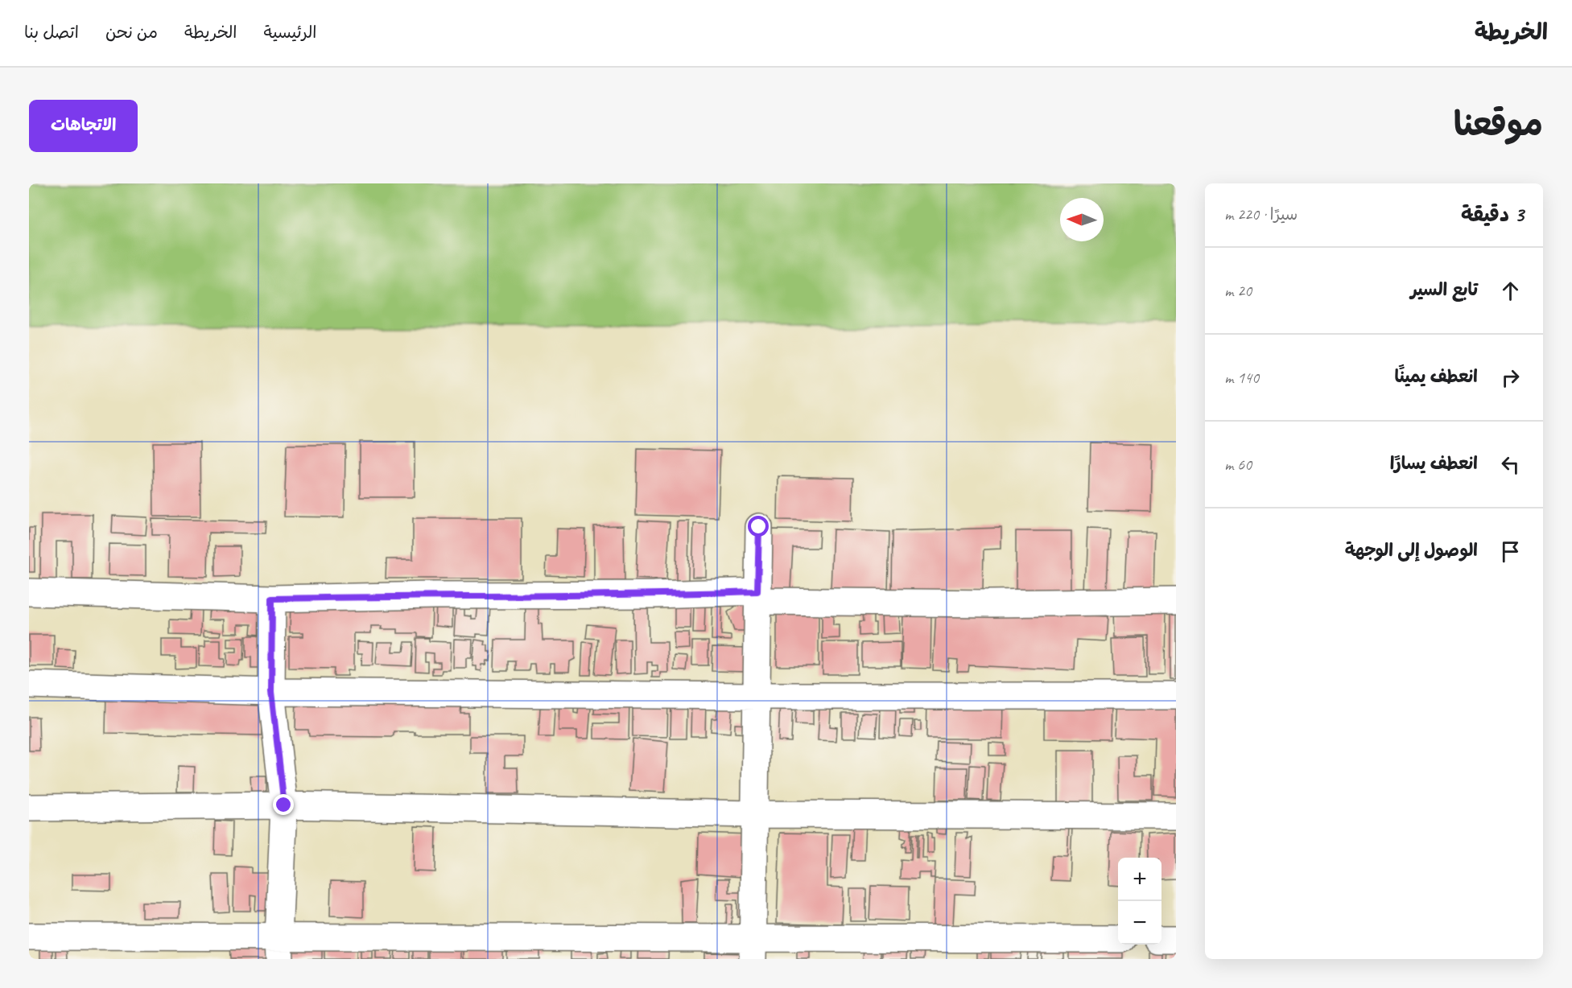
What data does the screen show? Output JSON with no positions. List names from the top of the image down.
{
  "north": "left",
  "page": {
    "header": "الخريطة",
    "nav": [
      "الرئيسية",
      "الخريطة",
      "من نحن",
      "اتصل بنا"
    ],
    "title": "موقعنا",
    "buttons": "الاتجاهات",
    "heading": ["3 دقيقة", "سيرًا · 220 m"],
    "list": [
      ["تابع السير", "20 m"],
      ["انعطف يمينًا", "140 m"],
      ["انعطف يسارًا", "60 m"],
      "الوصول إلى الوجهة"
    ],
    "map_buttons": ["+", "−"]
  }
}
